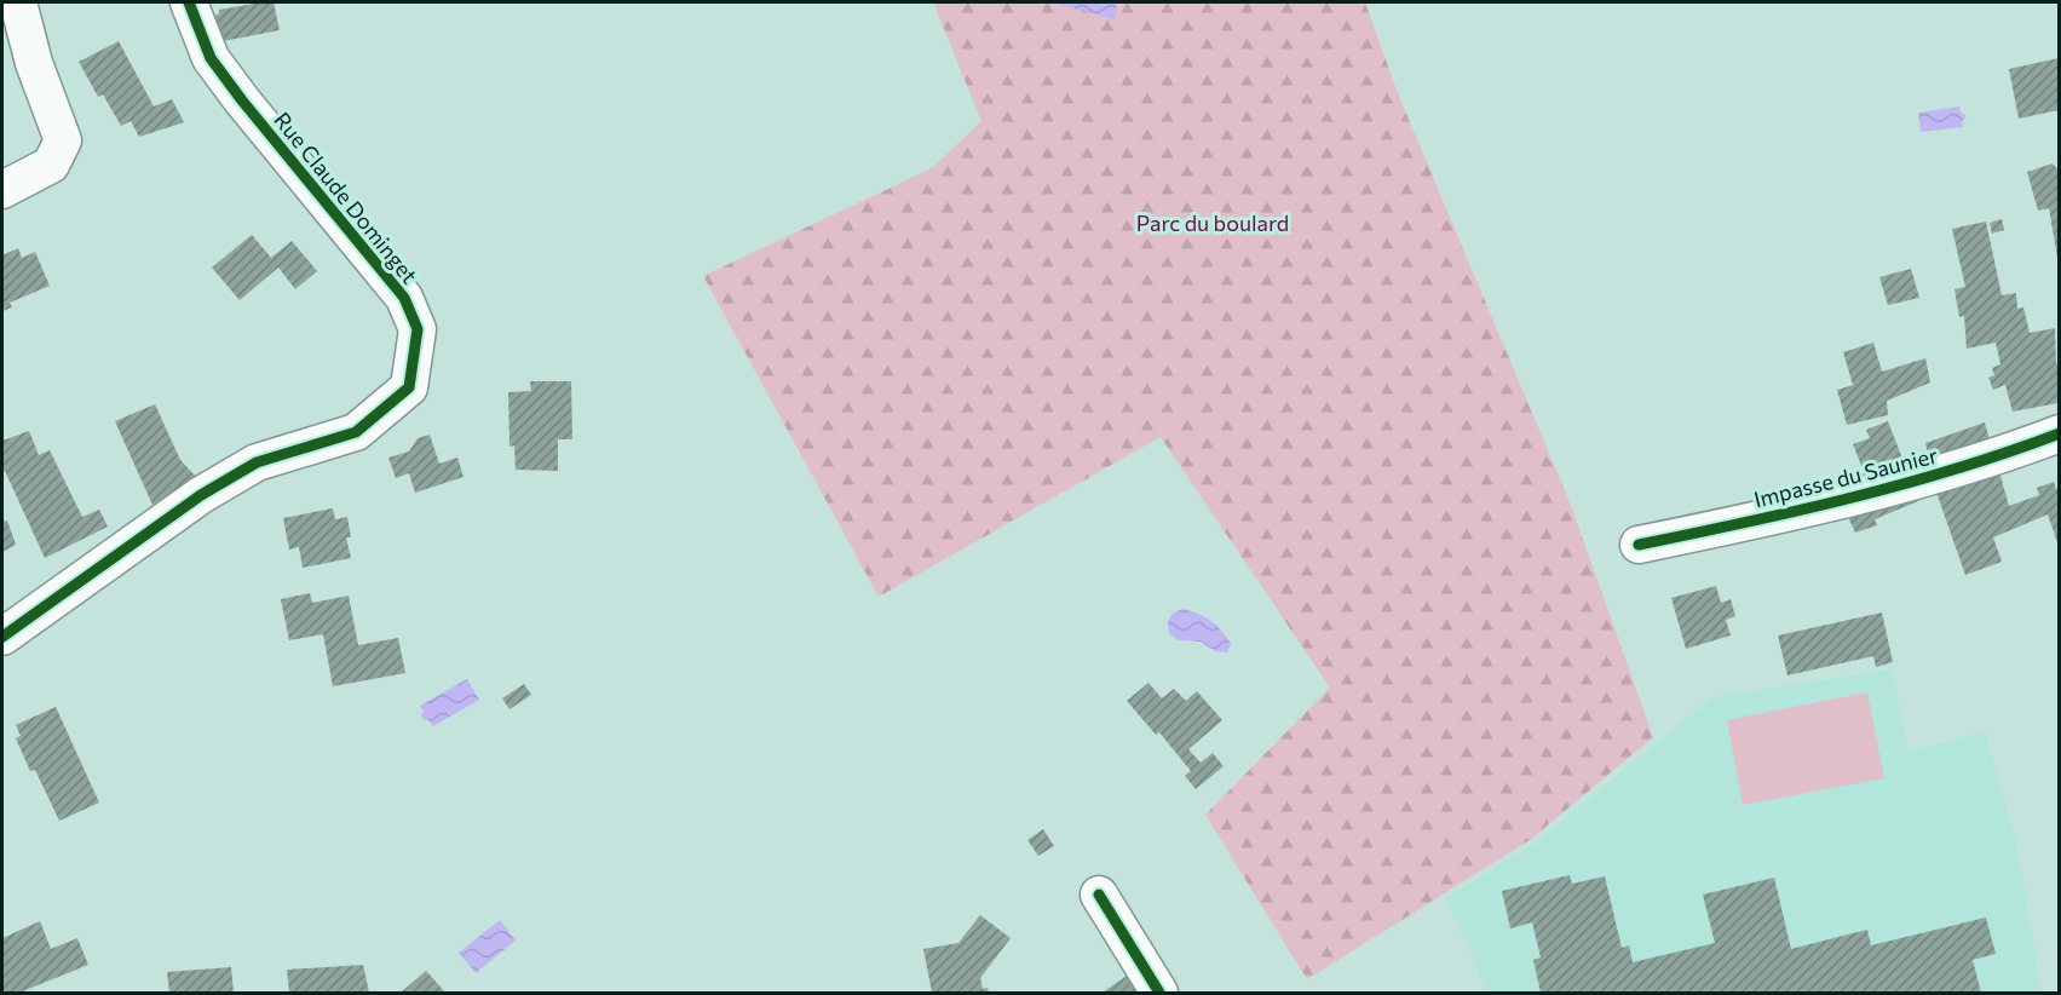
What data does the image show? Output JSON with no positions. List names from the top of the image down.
{
  "streets": {
    "street": ["Rue Claude Dominget", "Impasse du Saunier"]
  },
  "parks": ["Parc du boulard"]
}
